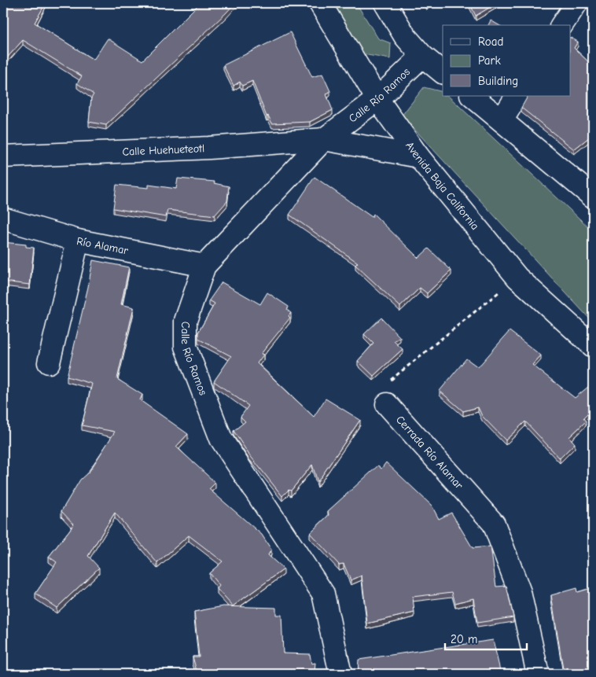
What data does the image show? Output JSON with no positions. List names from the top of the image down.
{
  "streets": {
    "street": [
      "Calle Río Ramos",
      "Calle Huehueteotl",
      "Avenida Baja California",
      "Río Alamar",
      "Cerrada Río Alamar"
    ]
  },
  "crossings": [
    ["Calle Río Ramos", "Calle Huehueteotl"],
    ["Calle Río Ramos", "Avenida Baja California"],
    ["Calle Río Ramos", "Río Alamar"],
    ["Calle Huehueteotl", "Avenida Baja California"]
  ],
  "legend": ["Road", "Park", "Building"],
  "scale_bar": "20 m"
}
